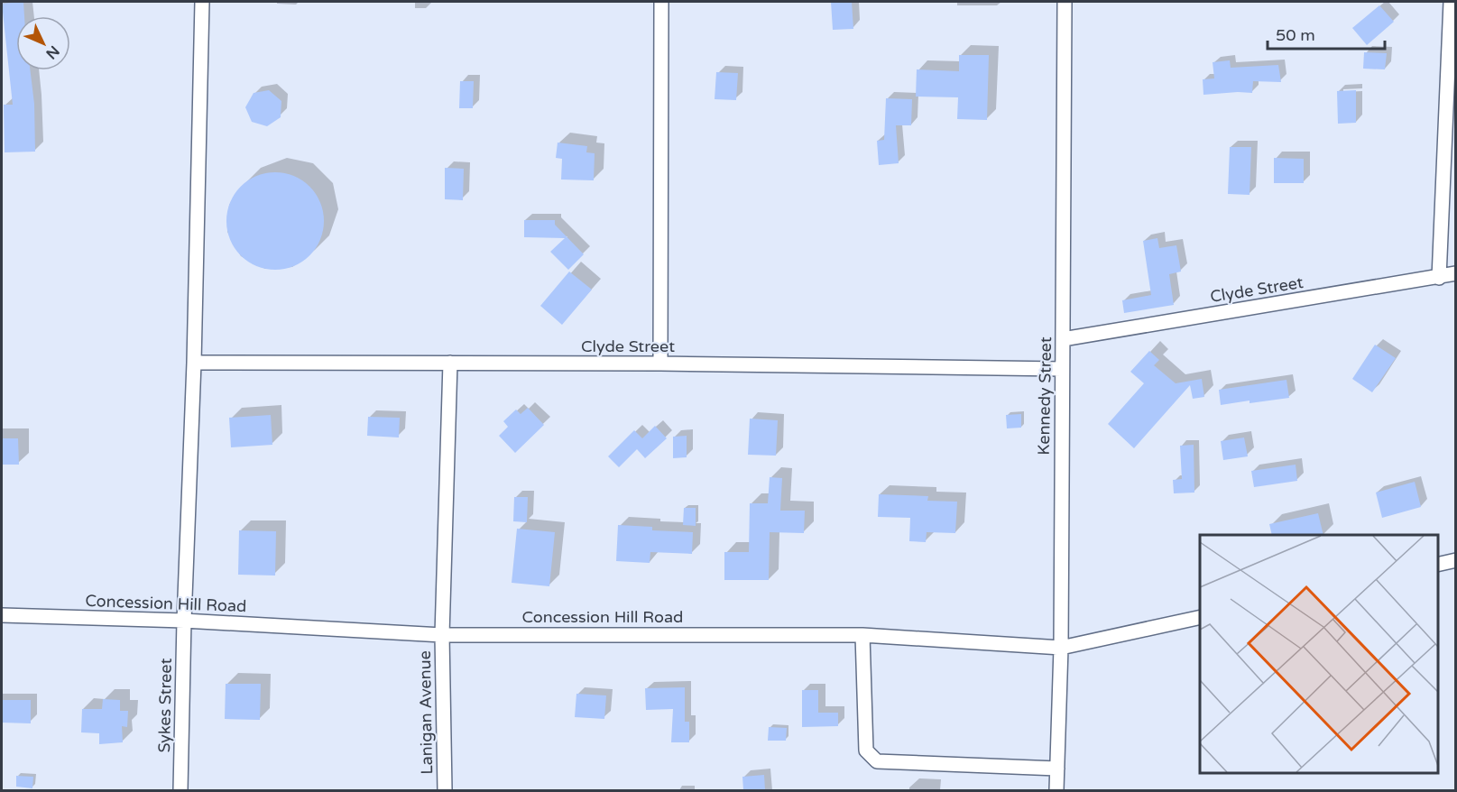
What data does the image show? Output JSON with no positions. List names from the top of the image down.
{
  "streets": {
    "street": [
      "Clyde Street",
      "Kennedy Street",
      "Concession Hill Road",
      "Sykes Street",
      "Lanigan Avenue"
    ]
  },
  "crossings": [
    ["Clyde Street", "Kennedy Street"],
    ["Clyde Street", "Sykes Street"],
    ["Clyde Street", "Lanigan Avenue"],
    ["Kennedy Street", "Concession Hill Road"],
    ["Concession Hill Road", "Sykes Street"],
    ["Concession Hill Road", "Lanigan Avenue"]
  ],
  "scale_bar": "50 m",
  "north": "bottom right"
}
